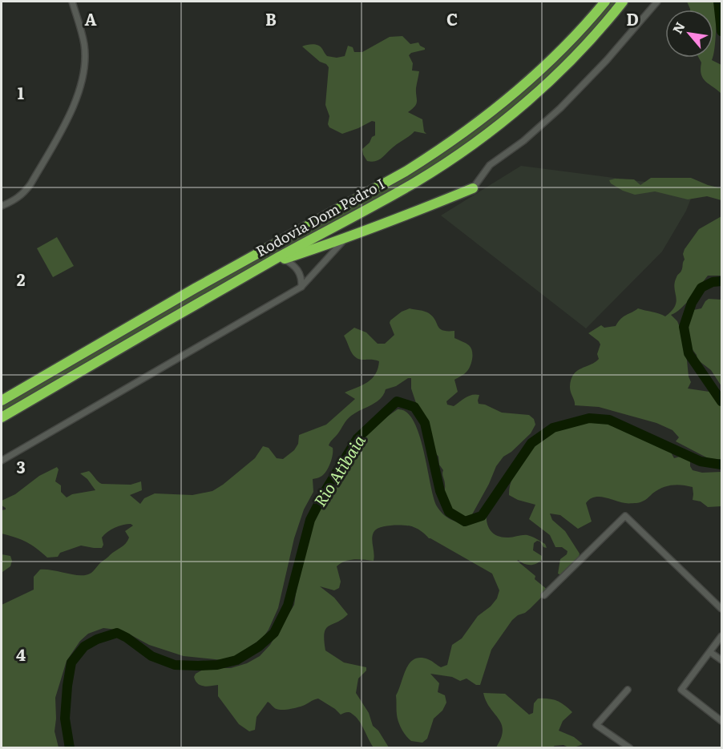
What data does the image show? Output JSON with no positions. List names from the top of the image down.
{
  "streets": {
    "highway": ["Rodovia Dom Pedro I"]
  },
  "water": ["Rio Atibaia"],
  "north": "top left",
  "grid": {
    "columns": [
      "A",
      "B",
      "C",
      "D"
    ],
    "rows": [
      "1",
      "2",
      "3",
      "4"
    ]
  }
}
